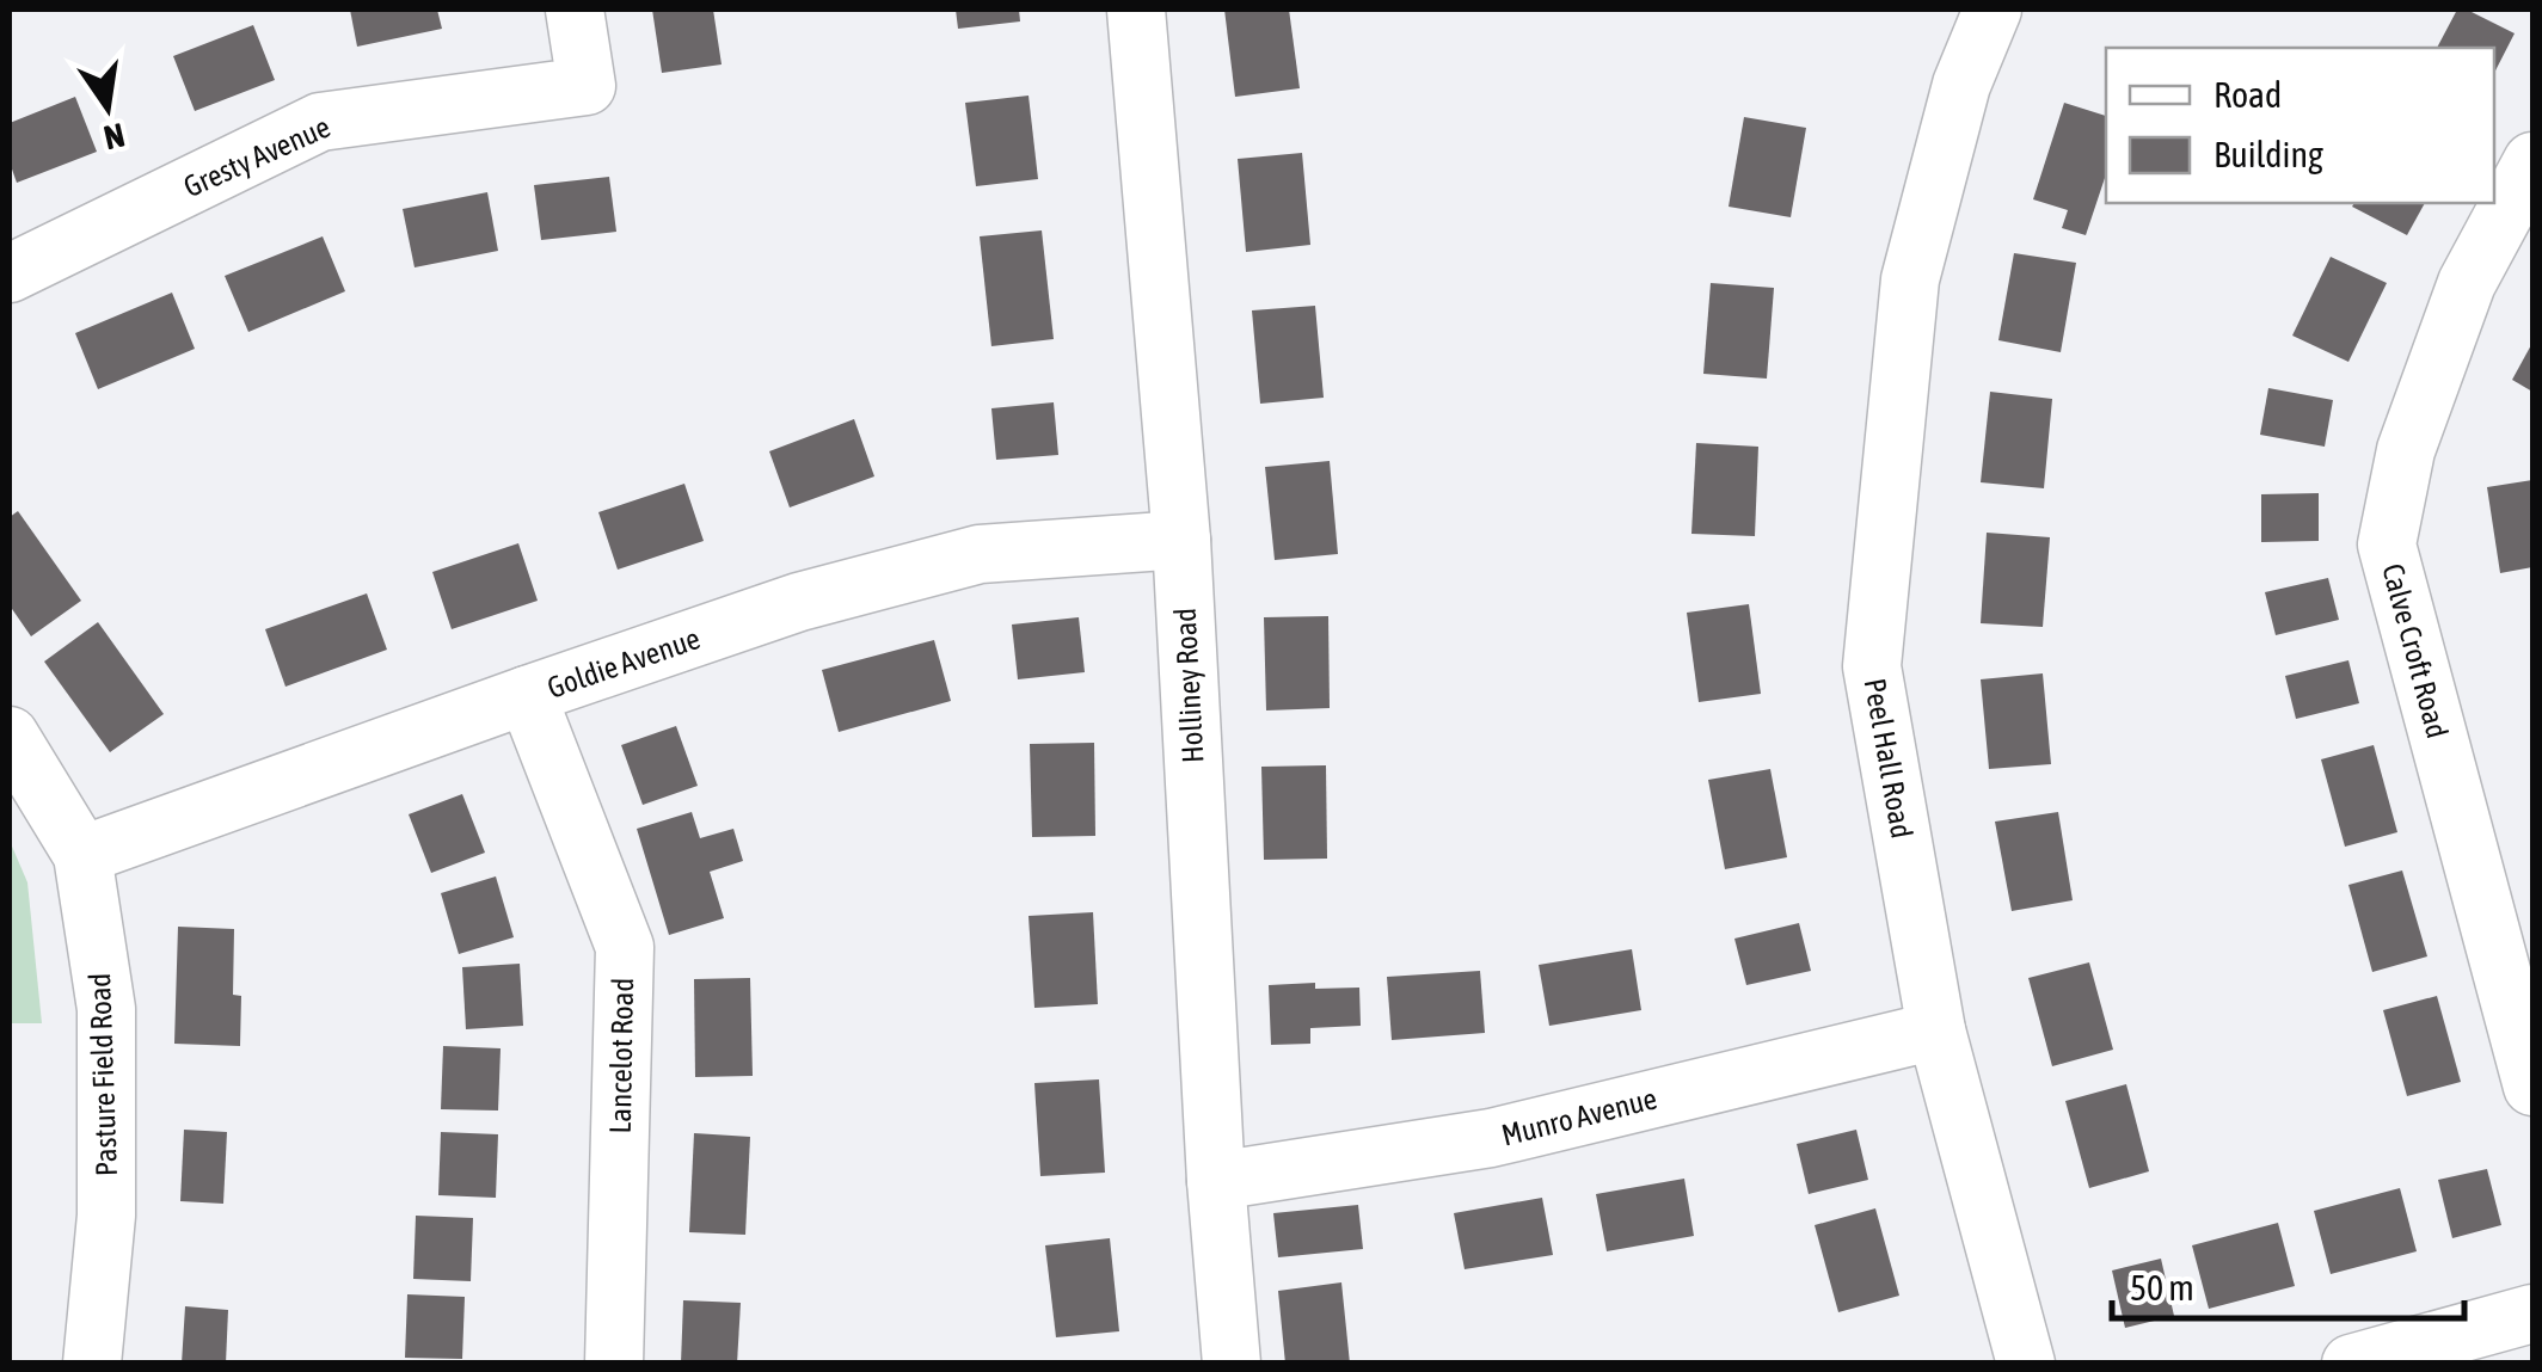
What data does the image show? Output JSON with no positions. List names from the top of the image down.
{
  "streets": {
    "street": [
      "Gresty Avenue",
      "Calve Croft Road",
      "Goldie Avenue",
      "Holliney Road",
      "Peel Hall Road",
      "Lancelot Road",
      "Pasture Field Road",
      "Munro Avenue"
    ]
  },
  "crossings": [
    ["Goldie Avenue", "Holliney Road"],
    ["Goldie Avenue", "Lancelot Road"],
    ["Goldie Avenue", "Pasture Field Road"],
    ["Holliney Road", "Munro Avenue"],
    ["Peel Hall Road", "Munro Avenue"]
  ],
  "legend": ["Road", "Building"],
  "scale_bar": "50 m",
  "north": "bottom"
}
